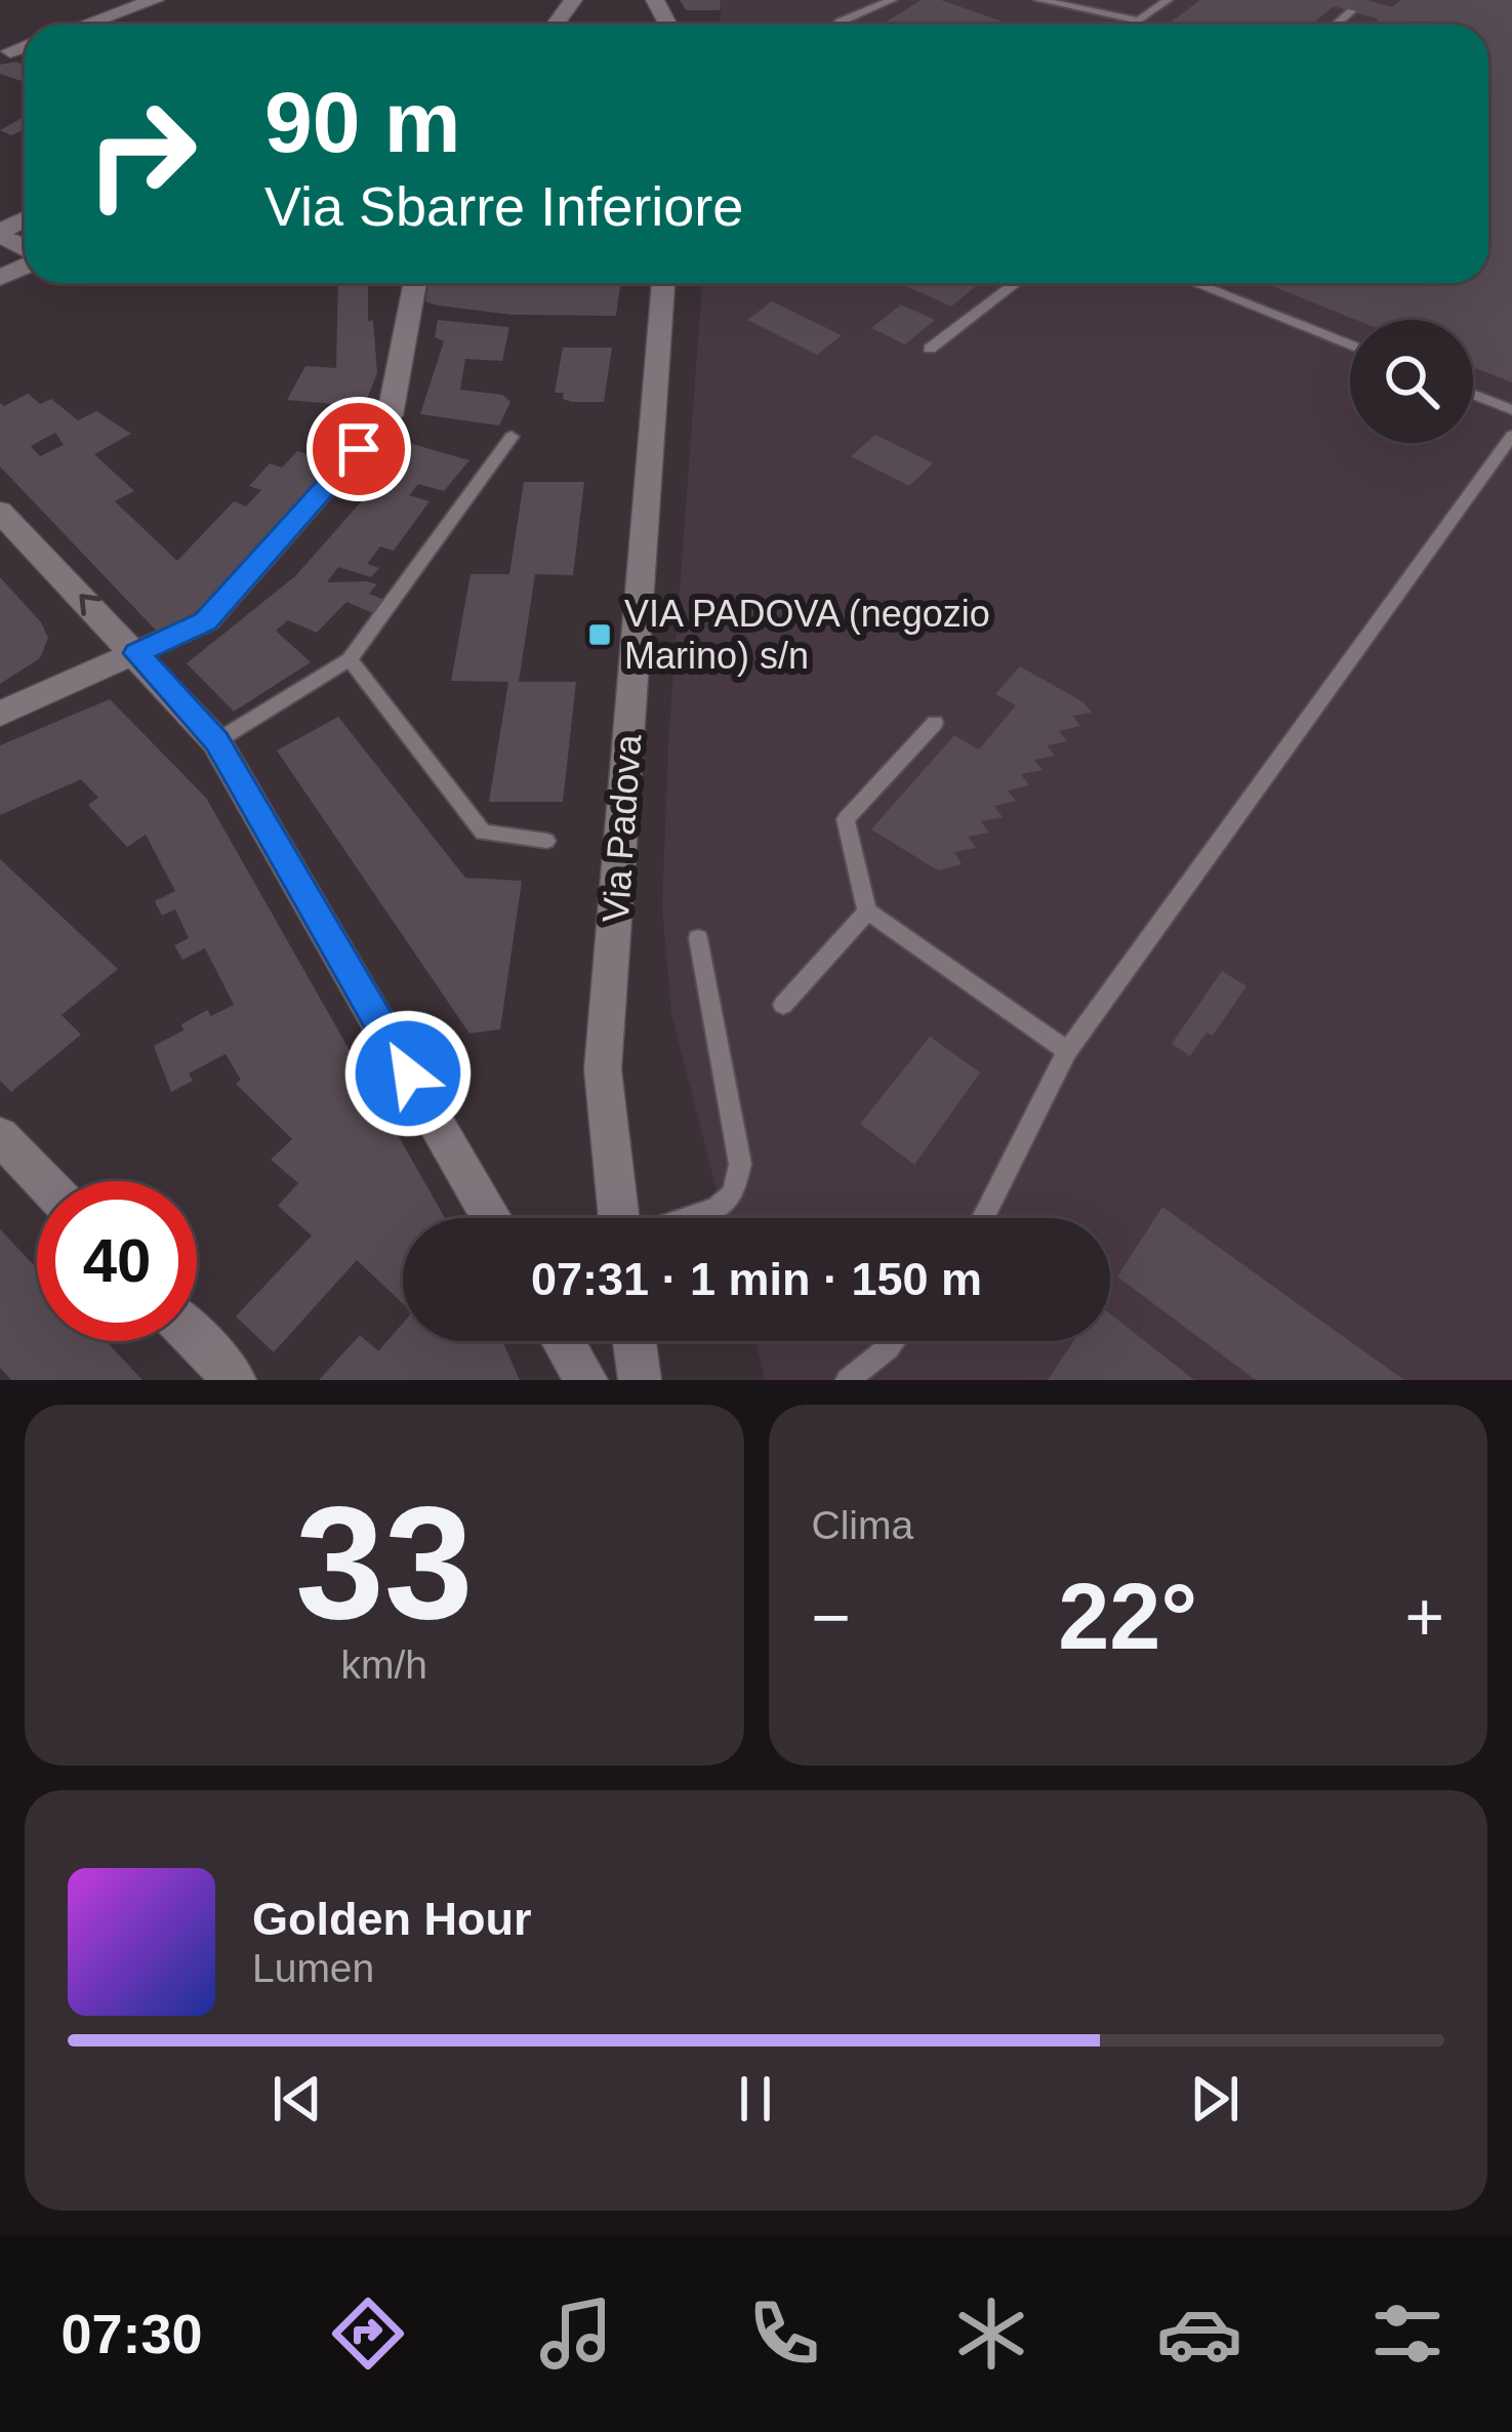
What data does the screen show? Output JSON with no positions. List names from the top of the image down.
{
  "streets": {
    "street": ["Via Padova"]
  },
  "places": {
    "transit": ["VIA PADOVA (negozio Marino) s/n"]
  },
  "page": {
    "turn": ["90 m", "Via Sbarre Inferiore"],
    "limit": "40",
    "trip": "07:31 · 1 min · 150 m",
    "tile": [
      ["33", "km/h"],
      "Clima"
    ],
    "heat": ["−", "22°", "+"],
    "song": ["Golden Hour", "Lumen"],
    "tabs": "07:30"
  }
}
